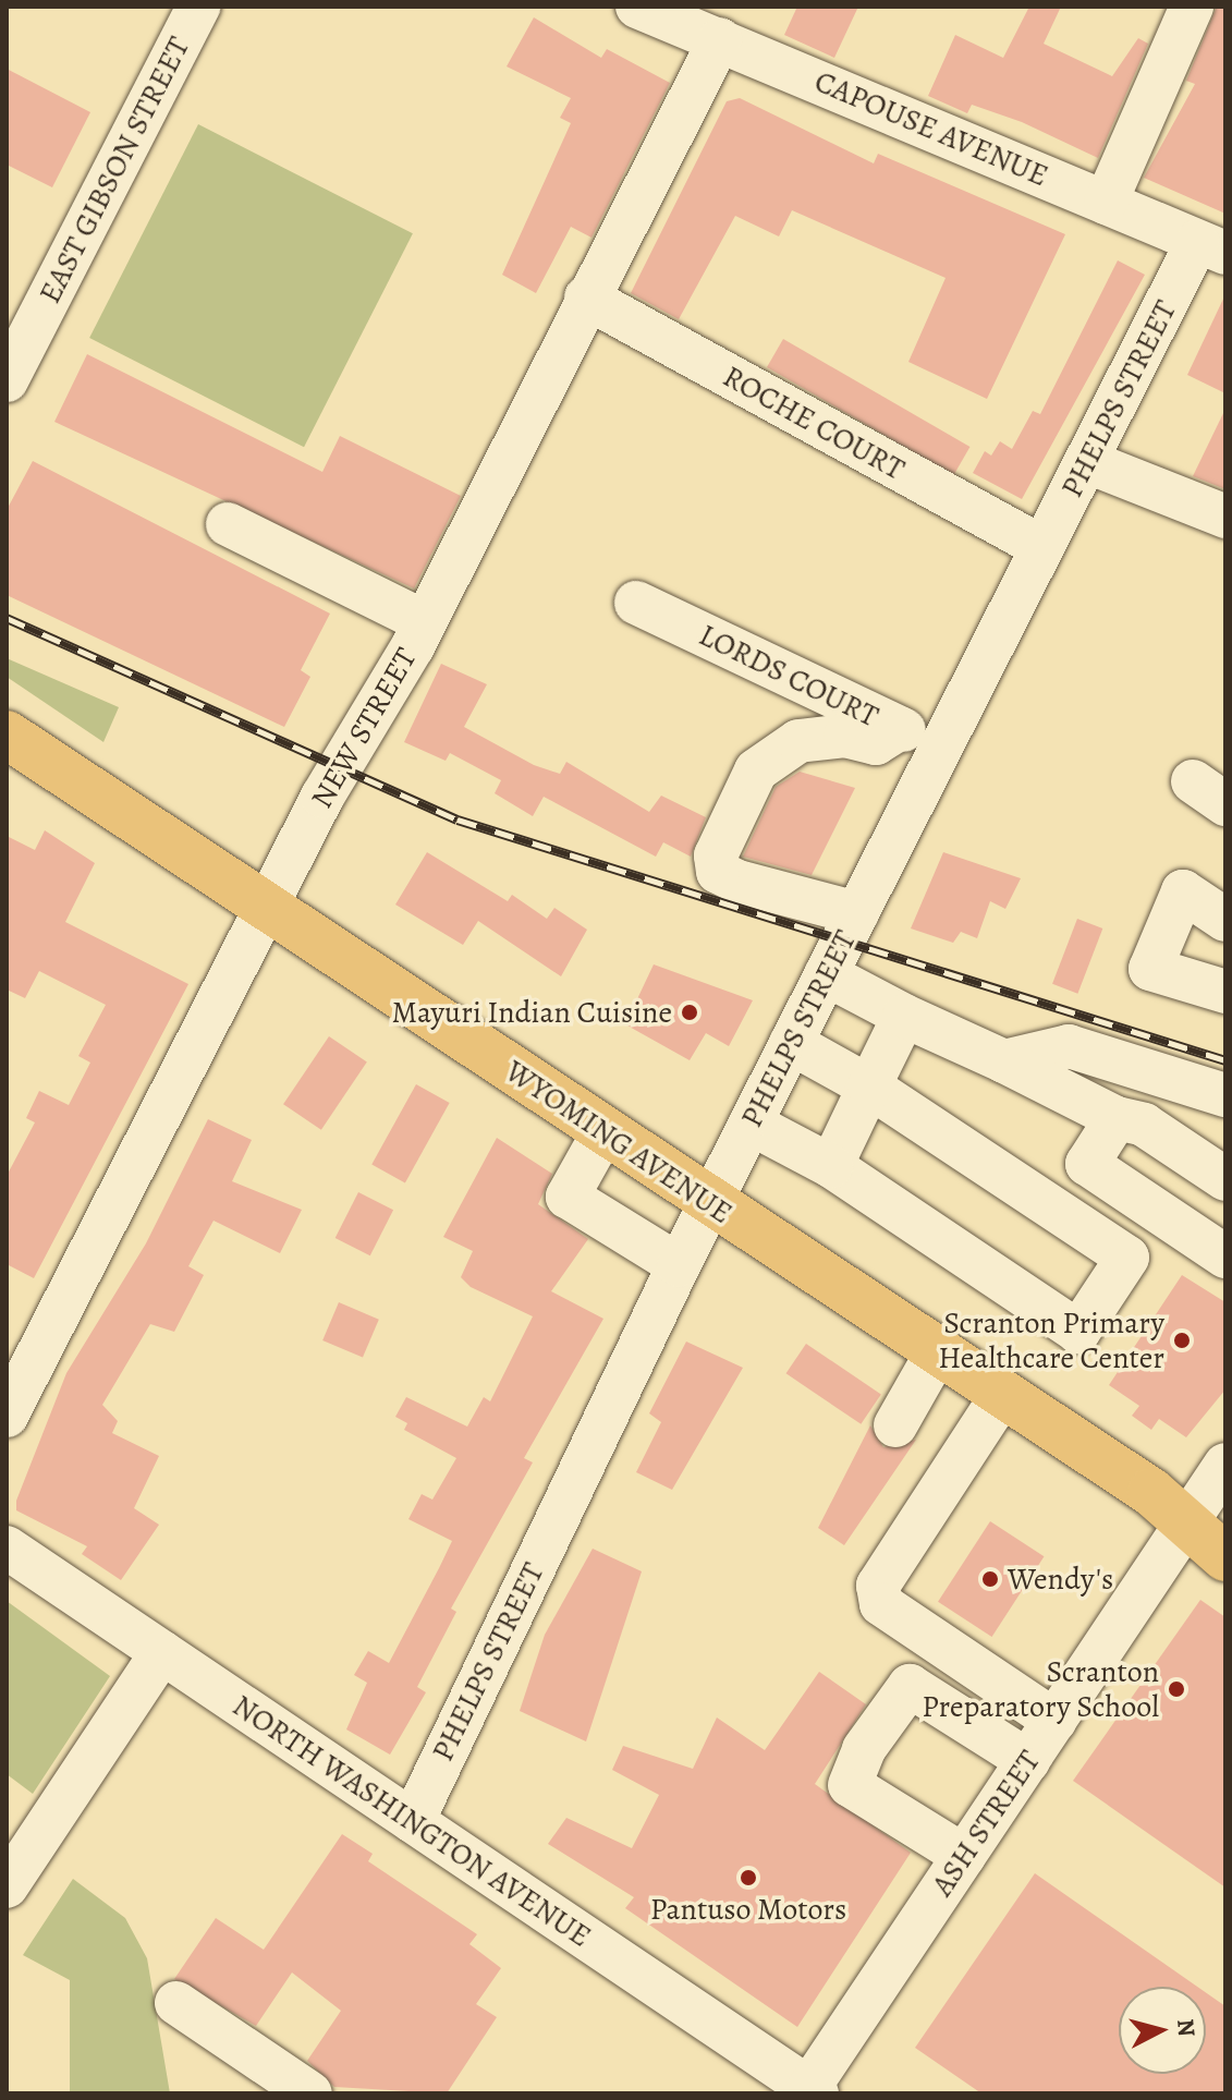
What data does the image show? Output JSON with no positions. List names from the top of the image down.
{
  "streets": {
    "main road": ["WYOMING AVENUE"],
    "street": [
      "CAPOUSE AVENUE",
      "EAST GIBSON STREET",
      "PHELPS STREET",
      "ROCHE COURT",
      "LORDS COURT",
      "NEW STREET",
      "NORTH WASHINGTON AVENUE",
      "ASH STREET"
    ]
  },
  "crossings": [
    ["CAPOUSE AVENUE", "PHELPS STREET"],
    ["CAPOUSE AVENUE", "NEW STREET"],
    ["PHELPS STREET", "ROCHE COURT"],
    ["PHELPS STREET", "LORDS COURT"],
    ["PHELPS STREET", "WYOMING AVENUE"],
    ["PHELPS STREET", "NORTH WASHINGTON AVENUE"],
    ["ROCHE COURT", "NEW STREET"],
    ["NEW STREET", "WYOMING AVENUE"],
    ["WYOMING AVENUE", "ASH STREET"],
    ["NORTH WASHINGTON AVENUE", "ASH STREET"]
  ],
  "places": [
    "Mayuri Indian Cuisine",
    "Scranton Primary Healthcare Center",
    "Wendy's",
    "Scranton Preparatory School",
    "Pantuso Motors"
  ],
  "north": "right"
}
